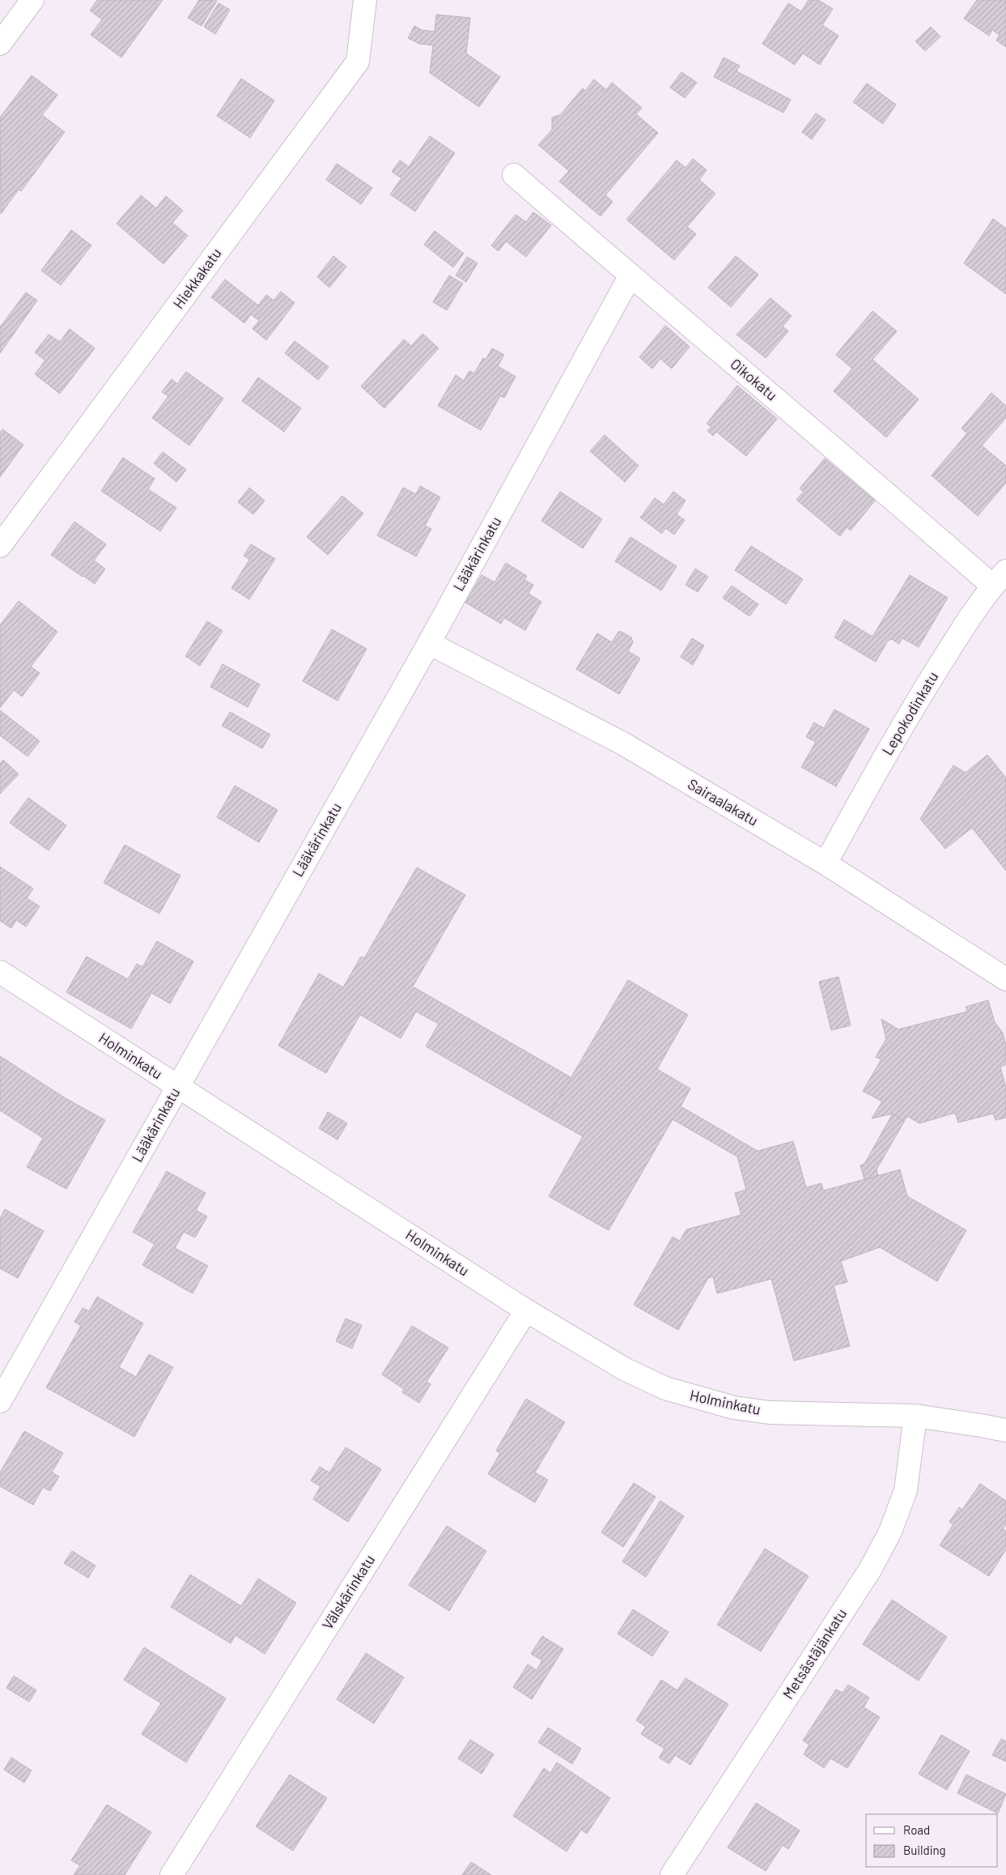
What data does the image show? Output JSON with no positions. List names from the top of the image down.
{
  "streets": {
    "street": [
      "Hiekkakatu",
      "Oikokatu",
      "Lääkärinkatu",
      "Lepokodinkatu",
      "Sairaalakatu",
      "Holminkatu",
      "Välskärinkatu",
      "Metsästäjänkatu"
    ]
  },
  "crossings": [
    ["Oikokatu", "Lääkärinkatu"],
    ["Oikokatu", "Lepokodinkatu"],
    ["Lääkärinkatu", "Sairaalakatu"],
    ["Lääkärinkatu", "Holminkatu"],
    ["Lepokodinkatu", "Sairaalakatu"],
    ["Holminkatu", "Välskärinkatu"],
    ["Holminkatu", "Metsästäjänkatu"]
  ],
  "legend": ["Road", "Building"]
}
